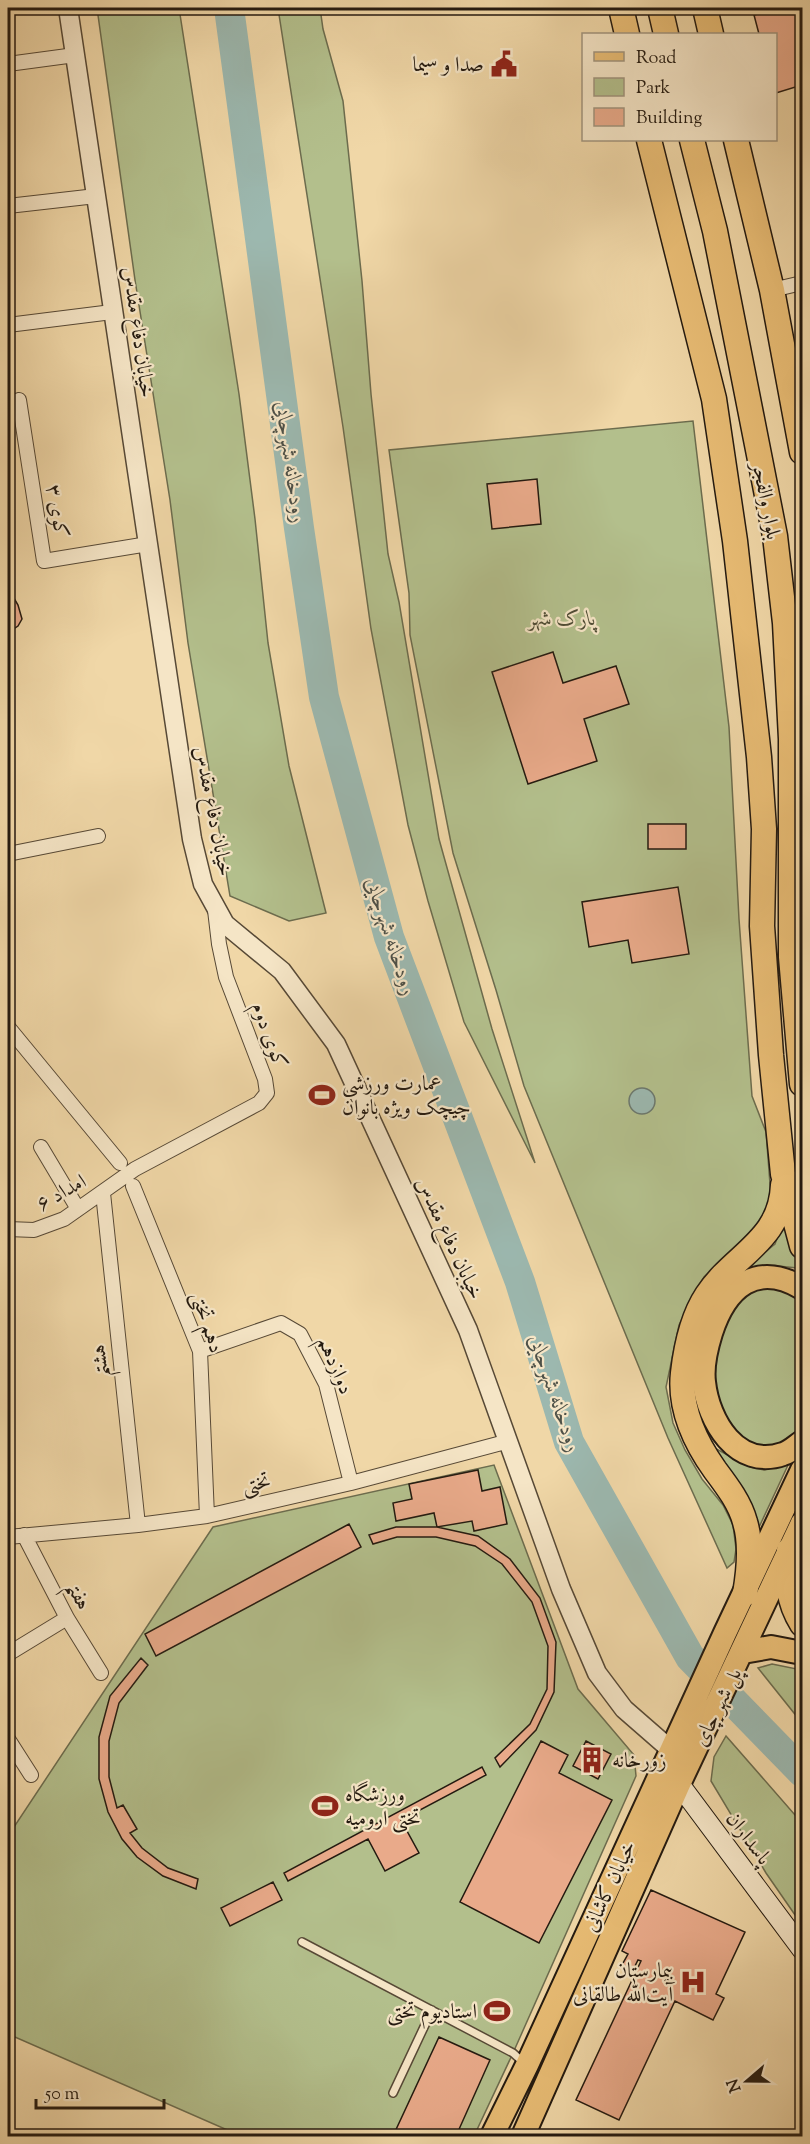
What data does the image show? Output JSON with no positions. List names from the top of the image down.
{
  "streets": {
    "highway": ["بلوار والفجر"],
    "main road": ["پل شهر چای", "پاسداران", "خیابان کاشانی"],
    "street": [
      "خیابان دفاع مقدس",
      "کوی ۳",
      "کوی دوم",
      "امداد ۶",
      "دهم تختی",
      "هشتم",
      "دوازدهم",
      "تختی",
      "هفتم"
    ]
  },
  "crossings": [
    ["خیابان دفاع مقدس", "کوی ۳"],
    ["خیابان دفاع مقدس", "کوی دوم"],
    ["خیابان دفاع مقدس", "تختی"],
    ["خیابان دفاع مقدس", "پل شهر چای"],
    ["خیابان دفاع مقدس", "خیابان کاشانی"],
    ["کوی دوم", "امداد ۶"],
    ["کوی دوم", "دهم تختی"],
    ["امداد ۶", "دهم تختی"],
    ["امداد ۶", "هشتم"],
    ["دهم تختی", "دوازدهم"],
    ["دهم تختی", "تختی"],
    ["هشتم", "تختی"],
    ["دوازدهم", "تختی"],
    ["تختی", "هفتم"],
    ["پل شهر چای", "خیابان کاشانی"],
    ["پاسداران", "خیابان کاشانی"]
  ],
  "water": ["رودخانه شهرچایی"],
  "parks": ["پارک شهر"],
  "places": {
    "public building": ["صدا و سیما"],
    "sports": ["عمارت ورزشی چیچک ویژه بانوان", "ورزشگاه تختی ارومیه", "استادیوم تختی"],
    "building": ["زورخانه"],
    "hospital": ["بیمارستان آیت‌الله طالقانی"]
  },
  "legend": ["Road", "Park", "Building"],
  "scale_bar": "50 m",
  "north": "left"
}
